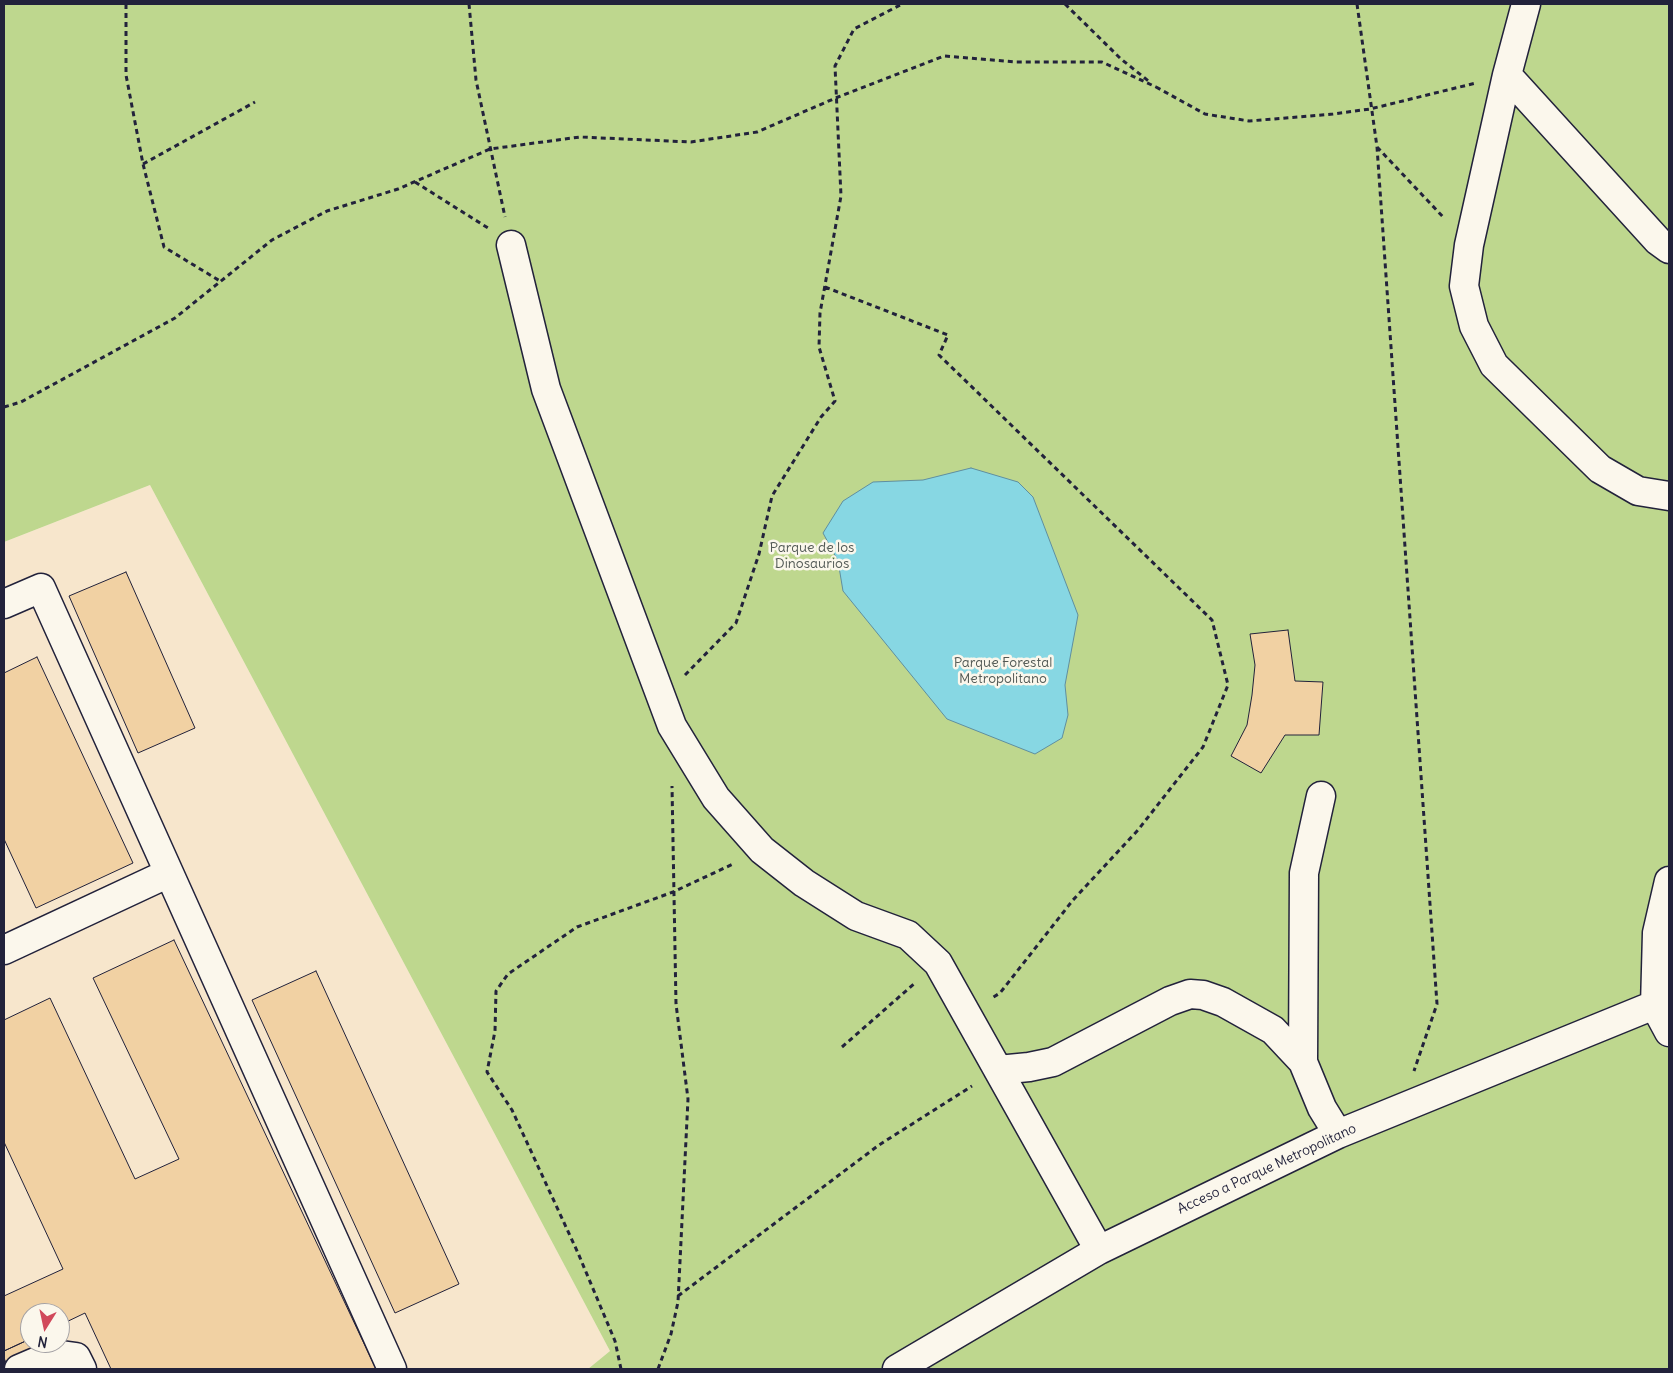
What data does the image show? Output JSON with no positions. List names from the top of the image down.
{
  "streets": {
    "street": ["Acceso a Parque Metropolitano"]
  },
  "parks": ["Parque de los Dinosaurios", "Parque Forestal Metropolitano"],
  "north": "bottom"
}
